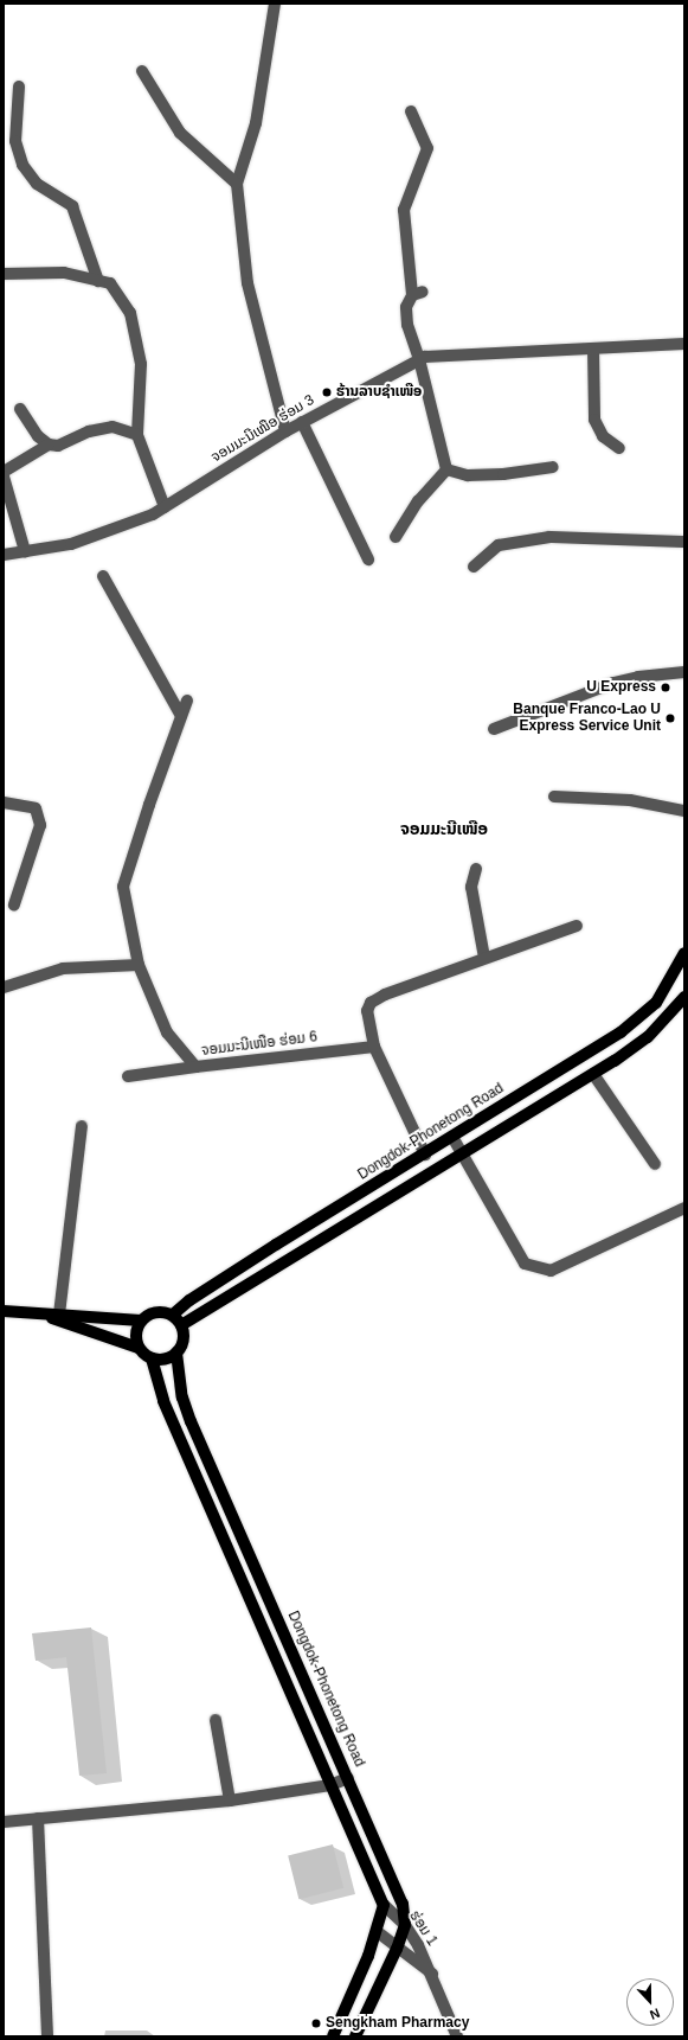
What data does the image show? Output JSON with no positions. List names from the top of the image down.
{
  "streets": {
    "main road": ["Dongdok-Phonetong Road"],
    "street": ["ຈອມມະນີເໜືອ ຮ່ອມ 3", "ຈອມມະນີເໜືອ ຮ່ອມ 6", "ຮ່ອມ 1"]
  },
  "crossings": [
    ["Dongdok-Phonetong Road", "ຮ່ອມ 1"]
  ],
  "districts": ["ຈອມມະນີເໜືອ"],
  "places": [
    "ຮ້ານລາບຊຳເໜືອ",
    "U Express",
    "Banque Franco-Lao U Express Service Unit",
    "Sengkham Pharmacy"
  ],
  "north": "bottom"
}
